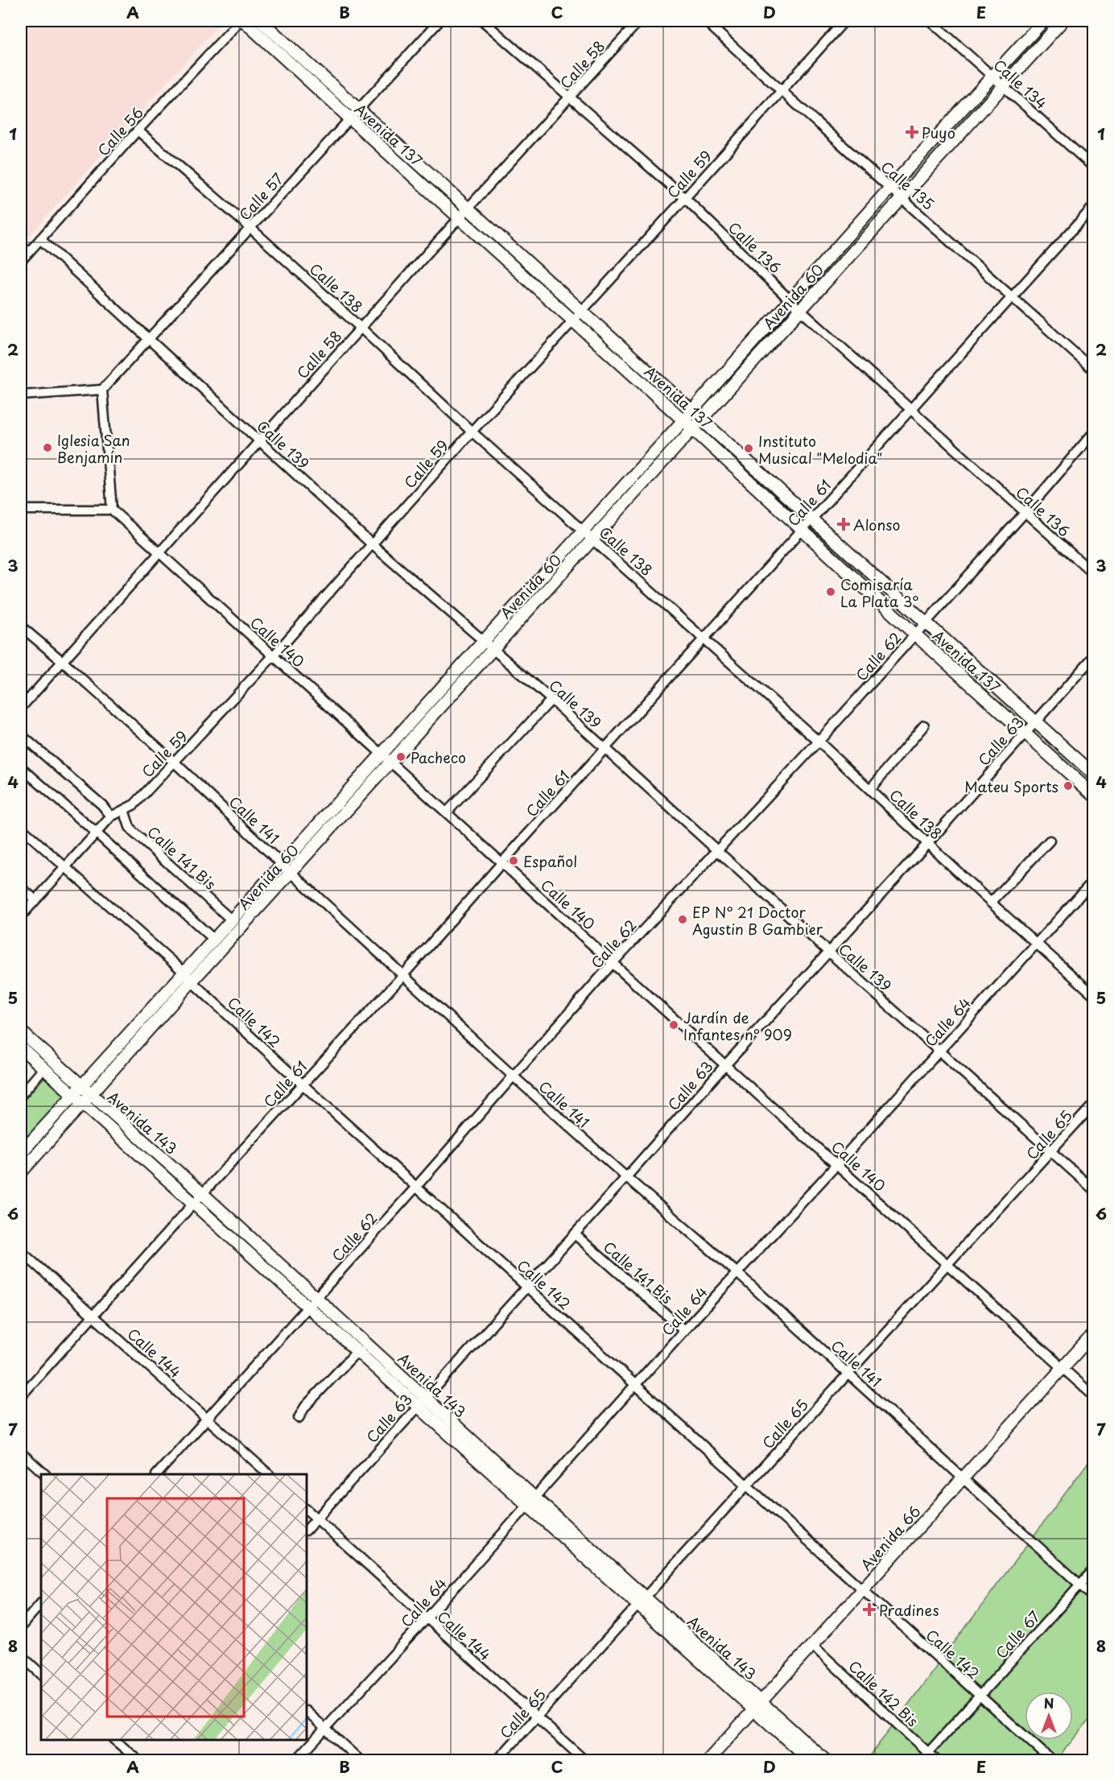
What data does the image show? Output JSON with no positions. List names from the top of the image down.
{
  "streets": {
    "main road": [
      "Avenida 137",
      "Avenida 60",
      "Avenida 143",
      "Avenida 66"
    ],
    "street": [
      "Calle 58",
      "Calle 134",
      "Calle 56",
      "Calle 59",
      "Calle 135",
      "Calle 57",
      "Calle 136",
      "Calle 138",
      "Calle 139",
      "Calle 61",
      "Calle 140",
      "Calle 62",
      "Calle 63",
      "Calle 141",
      "Calle 141 Bis",
      "Calle 142",
      "Calle 64",
      "Calle 65",
      "Calle 144",
      "Calle 67",
      "Calle 142 Bis"
    ]
  },
  "crossings": [
    ["Calle 58", "Avenida 137"],
    ["Calle 58", "Calle 136"],
    ["Calle 58", "Calle 138"],
    ["Calle 58", "Calle 139"],
    ["Calle 58", "Calle 140"],
    ["Calle 58", "Calle 141"],
    ["Calle 134", "Avenida 60"],
    ["Calle 56", "Calle 138"],
    ["Calle 56", "Calle 139"],
    ["Avenida 137", "Calle 59"],
    ["Avenida 137", "Calle 57"],
    ["Avenida 137", "Avenida 60"],
    ["Avenida 137", "Calle 61"],
    ["Avenida 137", "Calle 62"],
    ["Avenida 137", "Calle 63"],
    ["Calle 59", "Calle 135"],
    ["Calle 59", "Calle 136"],
    ["Calle 59", "Calle 138"],
    ["Calle 59", "Calle 139"],
    ["Calle 59", "Calle 140"],
    ["Calle 59", "Calle 141"],
    ["Calle 59", "Calle 141 Bis"],
    ["Calle 59", "Calle 142"],
    ["Calle 135", "Avenida 60"],
    ["Calle 135", "Calle 61"],
    ["Calle 57", "Calle 138"],
    ["Calle 57", "Calle 139"],
    ["Calle 136", "Avenida 60"],
    ["Calle 136", "Calle 61"],
    ["Calle 136", "Calle 62"],
    ["Calle 138", "Avenida 60"],
    ["Calle 138", "Calle 61"],
    ["Calle 138", "Calle 62"],
    ["Calle 138", "Calle 63"],
    ["Calle 138", "Calle 64"],
    ["Avenida 60", "Calle 139"],
    ["Avenida 60", "Calle 140"],
    ["Avenida 60", "Calle 141"],
    ["Avenida 60", "Calle 141 Bis"],
    ["Avenida 60", "Calle 142"],
    ["Avenida 60", "Avenida 143"],
    ["Calle 139", "Calle 61"],
    ["Calle 139", "Calle 62"],
    ["Calle 139", "Calle 63"],
    ["Calle 139", "Calle 64"],
    ["Calle 139", "Calle 65"],
    ["Calle 61", "Calle 140"],
    ["Calle 61", "Calle 141"],
    ["Calle 61", "Calle 142"],
    ["Calle 61", "Avenida 143"],
    ["Calle 61", "Calle 144"],
    ["Calle 140", "Calle 62"],
    ["Calle 140", "Calle 63"],
    ["Calle 140", "Calle 64"],
    ["Calle 140", "Calle 65"],
    ["Calle 140", "Avenida 66"],
    ["Calle 62", "Calle 141"],
    ["Calle 62", "Calle 142"],
    ["Calle 62", "Avenida 143"],
    ["Calle 62", "Calle 144"],
    ["Calle 63", "Calle 141"],
    ["Calle 63", "Calle 141 Bis"],
    ["Calle 63", "Calle 142"],
    ["Calle 63", "Avenida 143"],
    ["Calle 63", "Calle 144"],
    ["Calle 141", "Calle 64"],
    ["Calle 141", "Calle 65"],
    ["Calle 141", "Avenida 66"],
    ["Calle 141", "Calle 67"],
    ["Calle 141 Bis", "Calle 64"],
    ["Calle 142", "Calle 64"],
    ["Calle 142", "Calle 65"],
    ["Calle 142", "Avenida 66"],
    ["Calle 142", "Calle 67"],
    ["Calle 64", "Avenida 143"],
    ["Calle 64", "Calle 144"],
    ["Avenida 143", "Calle 65"],
    ["Avenida 143", "Avenida 66"],
    ["Calle 65", "Calle 144"],
    ["Avenida 66", "Calle 142 Bis"],
    ["Calle 67", "Calle 142 Bis"]
  ],
  "places": {
    "health": ["Puyo", "Alonso", "Pradines"],
    "other": [
      "Iglesia San Benjamín",
      "Instituto Musical \"Melodia\"",
      "Comisaría La Plata 3°",
      "Pacheco",
      "Mateu Sports",
      "Español",
      "EP N° 21 Doctor Agustin B Gambier",
      "Jardín de Infantes n° 909"
    ]
  },
  "north": "top",
  "grid": {
    "columns": [
      "A",
      "B",
      "C",
      "D",
      "E"
    ],
    "rows": [
      "1",
      "2",
      "3",
      "4",
      "5",
      "6",
      "7",
      "8"
    ]
  }
}
